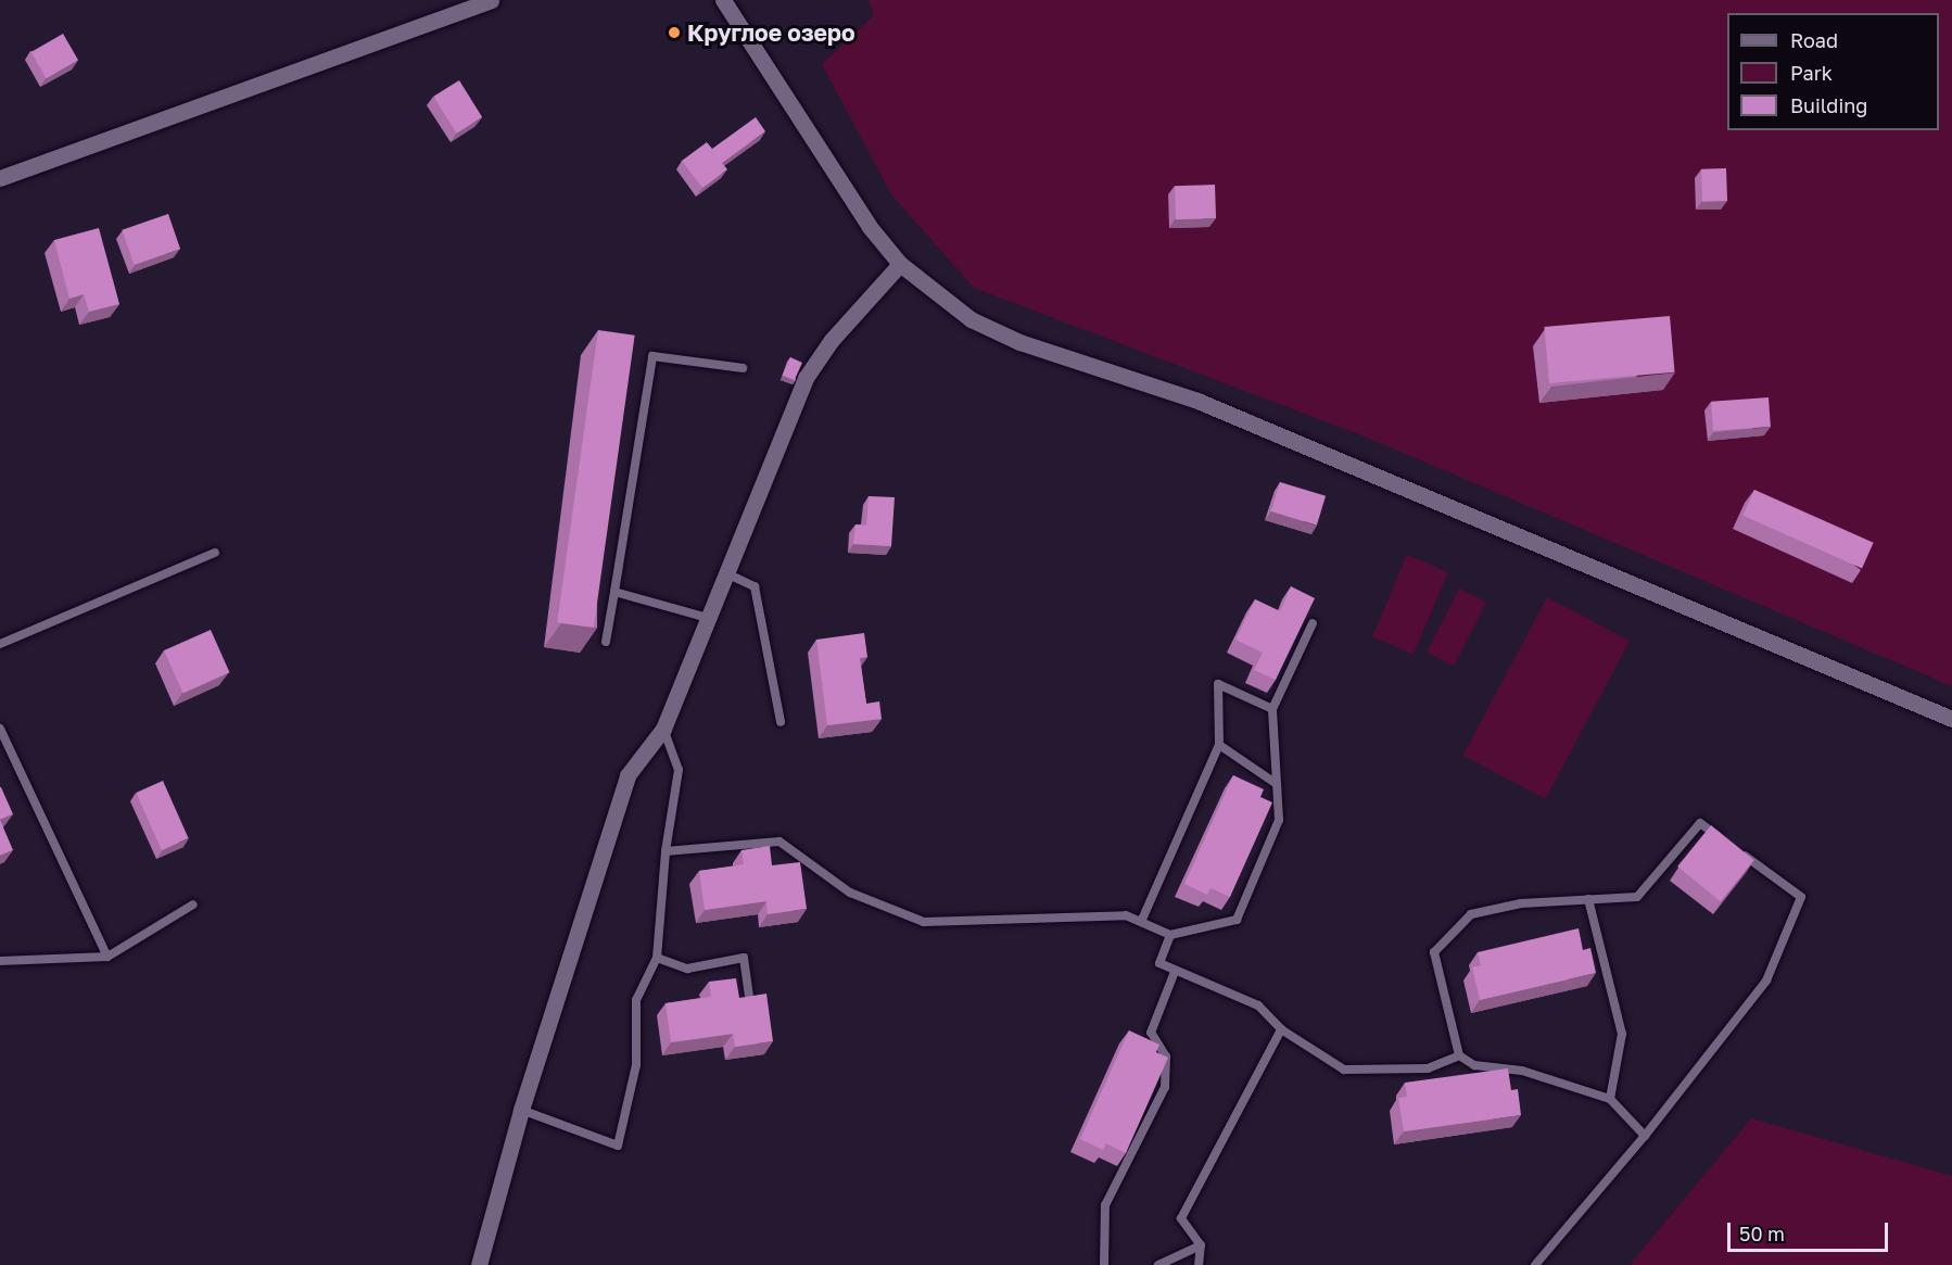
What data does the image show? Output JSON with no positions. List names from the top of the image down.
{
  "places": ["Круглое озеро"],
  "legend": ["Road", "Park", "Building"],
  "scale_bar": "50 m"
}
